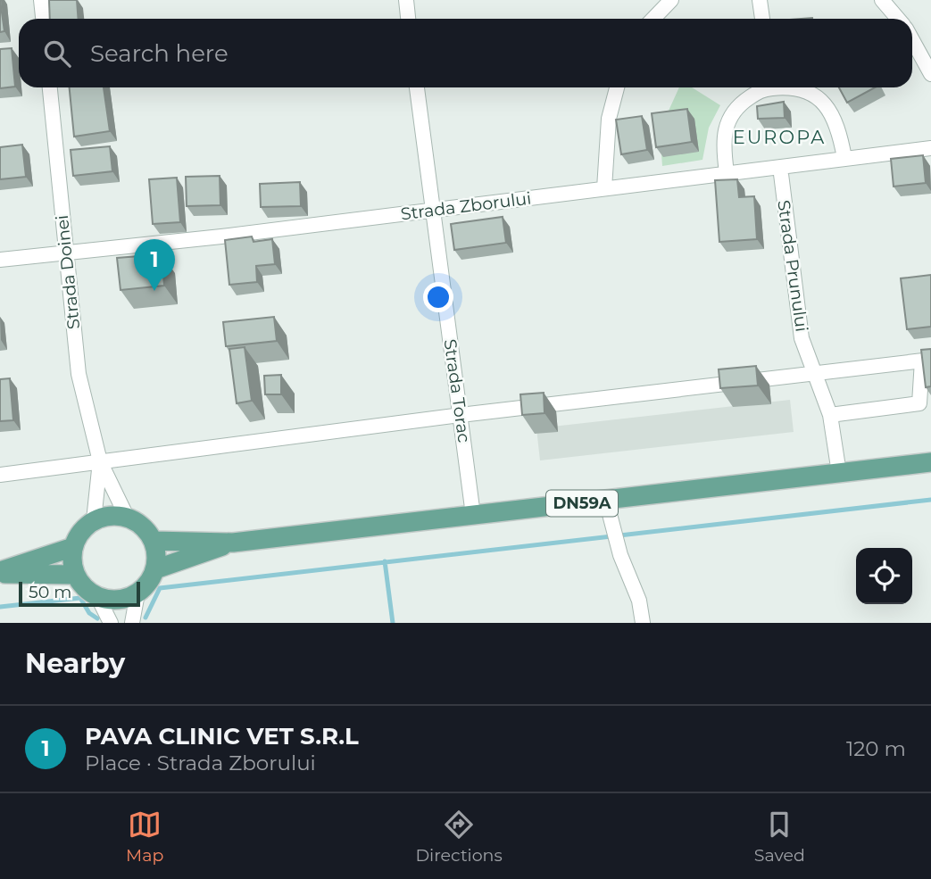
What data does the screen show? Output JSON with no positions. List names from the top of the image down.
{
  "streets": {
    "main road": ["DN59A"],
    "street": [
      "Strada Zborului",
      "Strada Prunului",
      "Strada Doinei",
      "Strada Torac"
    ]
  },
  "crossings": [
    ["Strada Zborului", "Strada Prunului"],
    ["Strada Zborului", "Strada Doinei"],
    ["Strada Zborului", "Strada Torac"],
    ["Strada Prunului", "DN59A"],
    ["Strada Doinei", "DN59A"],
    ["Strada Torac", "DN59A"]
  ],
  "districts": ["EUROPA"],
  "scale_bar": "50 m",
  "page": {
    "search": "Search here",
    "pins": "1",
    "scale": "50 m",
    "heading": "Nearby",
    "list": [
      {
        "mark": "1",
        "name": "PAVA CLINIC VET S.R.L",
        "note": "Place · Strada Zborului",
        "value": "120 m"
      }
    ],
    "nav": ["Map", "Directions", "Saved"]
  }
}
